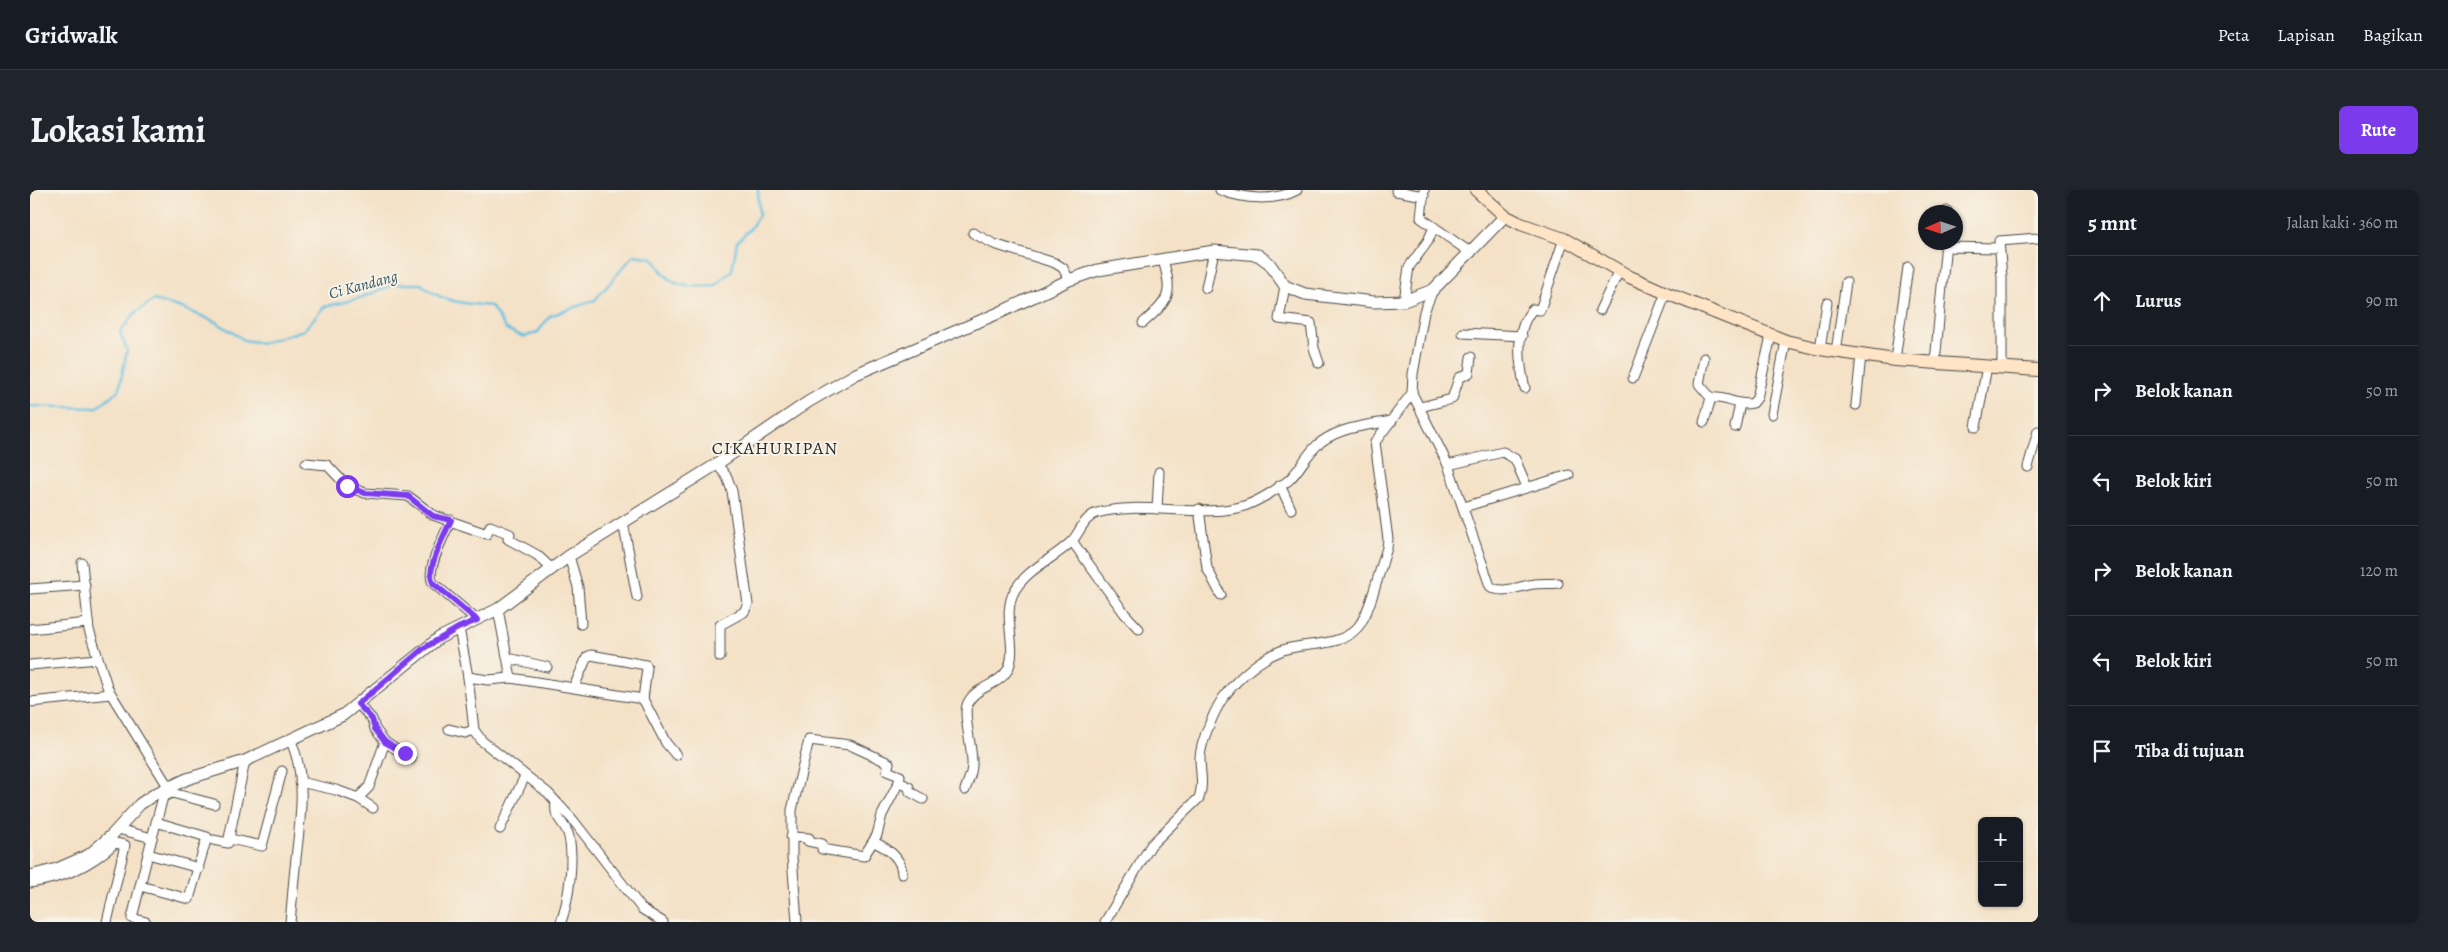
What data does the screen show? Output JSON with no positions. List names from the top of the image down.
{
  "districts": ["CIKAHURIPAN"],
  "water": ["Ci Kandang"],
  "north": "left",
  "page": {
    "header": "Gridwalk",
    "nav": ["Peta", "Lapisan", "Bagikan"],
    "title": "Lokasi kami",
    "buttons": "Rute",
    "heading": ["5 mnt", "Jalan kaki · 360 m"],
    "list": [
      ["Lurus", "90 m"],
      ["Belok kanan", "50 m"],
      ["Belok kiri", "50 m"],
      ["Belok kanan", "120 m"],
      ["Belok kiri", "50 m"],
      "Tiba di tujuan"
    ],
    "map_buttons": ["+", "−"]
  }
}
